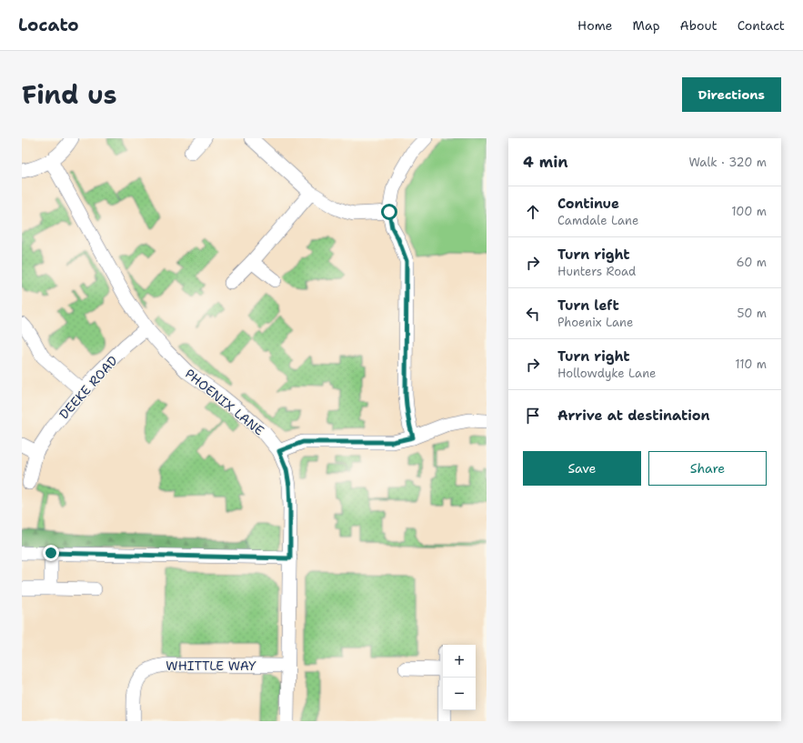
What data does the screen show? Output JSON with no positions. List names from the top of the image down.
{
  "streets": {
    "street": ["DEEKE ROAD", "PHOENIX LANE", "WHITTLE WAY"]
  },
  "crossings": [
    ["DEEKE ROAD", "PHOENIX LANE"],
    ["PHOENIX LANE", "WHITTLE WAY"]
  ],
  "page": {
    "header": "Locato",
    "nav": [
      "Home",
      "Map",
      "About",
      "Contact"
    ],
    "title": "Find us",
    "buttons": [
      "Directions",
      ["Save", "Share"]
    ],
    "heading": ["4 min", "Walk · 320 m"],
    "list": [
      ["Continue", "Camdale Lane", "100 m"],
      ["Turn right", "Hunters Road", "60 m"],
      ["Turn left", "Phoenix Lane", "50 m"],
      ["Turn right", "Hollowdyke Lane", "110 m"],
      "Arrive at destination"
    ],
    "map_buttons": ["+", "−"]
  }
}
